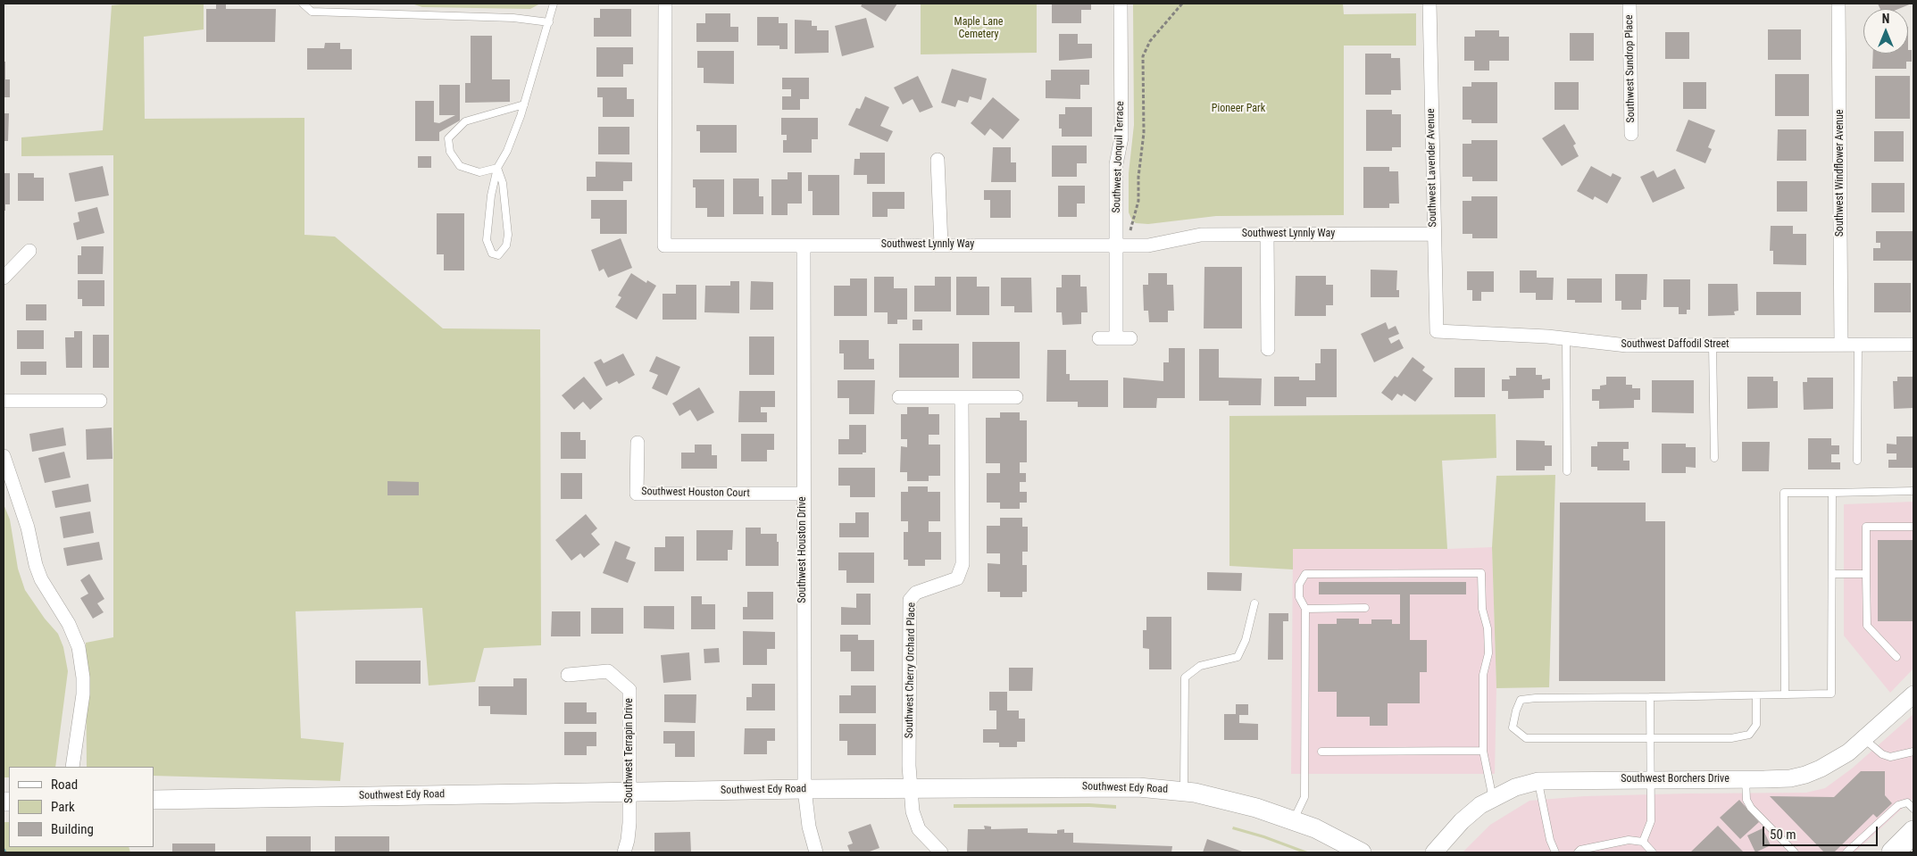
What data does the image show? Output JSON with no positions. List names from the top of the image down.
{
  "streets": {
    "main road": ["Southwest Edy Road"],
    "street": [
      "Southwest Sundrop Place",
      "Southwest Jonquil Terrace",
      "Southwest Lavender Avenue",
      "Southwest Windflower Avenue",
      "Southwest Lynnly Way",
      "Southwest Daffodil Street",
      "Southwest Houston Court",
      "Southwest Houston Drive",
      "Southwest Cherry Orchard Place",
      "Southwest Terrapin Drive",
      "Southwest Borchers Drive"
    ]
  },
  "crossings": [
    ["Southwest Jonquil Terrace", "Southwest Lynnly Way"],
    ["Southwest Lavender Avenue", "Southwest Lynnly Way"],
    ["Southwest Lavender Avenue", "Southwest Daffodil Street"],
    ["Southwest Windflower Avenue", "Southwest Daffodil Street"],
    ["Southwest Lynnly Way", "Southwest Houston Drive"],
    ["Southwest Houston Court", "Southwest Houston Drive"],
    ["Southwest Houston Drive", "Southwest Edy Road"],
    ["Southwest Cherry Orchard Place", "Southwest Edy Road"],
    ["Southwest Terrapin Drive", "Southwest Edy Road"]
  ],
  "parks": ["Maple Lane Cemetery", "Pioneer Park"],
  "legend": ["Road", "Park", "Building"],
  "scale_bar": "50 m",
  "north": "top"
}
